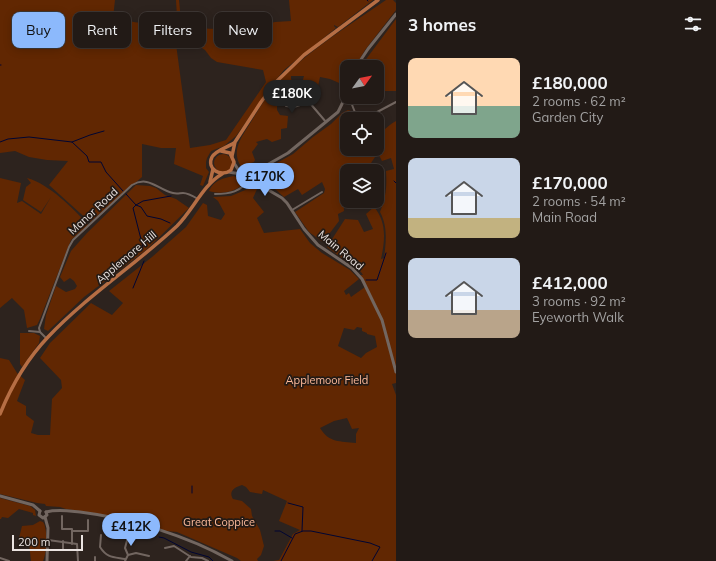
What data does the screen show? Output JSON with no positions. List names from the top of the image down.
{
  "streets": {
    "main road": ["Applemore Hill"],
    "street": ["Manor Road", "Main Road"]
  },
  "crossings": [
    ["Manor Road", "Applemore Hill"],
    ["Main Road", "Applemore Hill"]
  ],
  "parks": ["Applemoor Field", "Great Coppice"],
  "scale_bar": "200 m",
  "north": "top right",
  "page": {
    "heading": "3 homes",
    "chip": [
      "Buy",
      "Rent",
      "Filters",
      "New"
    ],
    "list": [
      {
        "name": "£180,000",
        "note": "2 rooms · 62 m² · Garden City"
      },
      {
        "name": "£170,000",
        "note": "2 rooms · 54 m² · Main Road"
      },
      {
        "name": "£412,000",
        "note": "3 rooms · 92 m² · Eyeworth Walk"
      }
    ],
    "price": ["£180K", "£170K", "£412K"],
    "scale": "200 m"
  }
}
